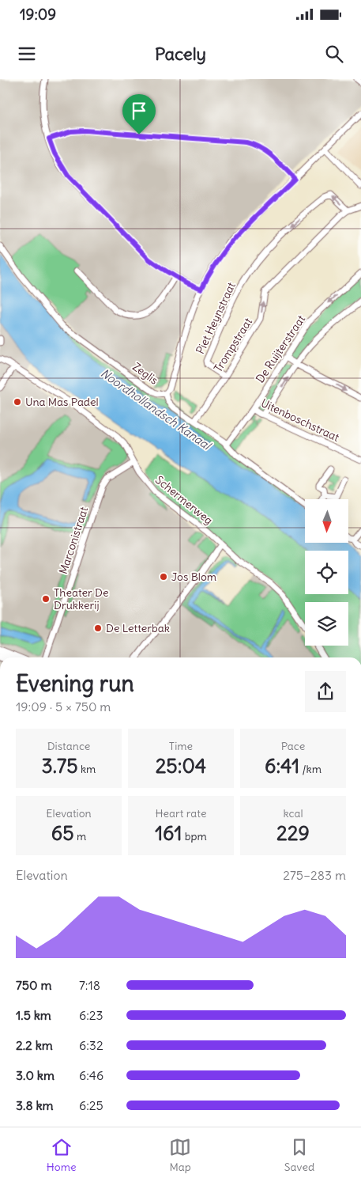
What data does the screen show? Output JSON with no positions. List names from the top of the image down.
{
  "streets": {
    "street": [
      "Piet Heynstraat",
      "Trompstraat",
      "De Ruijterstraat",
      "Zeglis",
      "Uitenboschstraat",
      "Schermerweg",
      "Marconistraat"
    ]
  },
  "crossings": [
    ["Piet Heynstraat", "Trompstraat"],
    ["Trompstraat", "Zeglis"],
    ["De Ruijterstraat", "Zeglis"],
    ["De Ruijterstraat", "Uitenboschstraat"],
    ["Schermerweg", "Marconistraat"]
  ],
  "one_way": ["Trompstraat"],
  "water": ["Noordhollandsch Kanaal"],
  "places": [
    "Una Mas Padel",
    "Jos Blom",
    "Theater De Drukkerij",
    "De Letterbak"
  ],
  "north": "bottom",
  "page": {
    "status": "19:09",
    "header": "Pacely",
    "heading": ["Evening run", "19:09 · 5 × 750 m"],
    "stats": [
      ["Distance", "3.75 km"],
      ["Time", "25:04"],
      ["Pace", "6:41 /km"],
      ["Elevation", "65 m"],
      ["Heart rate", "161 bpm"],
      ["kcal", "229"]
    ],
    "chart": ["Elevation", "275–283 m"],
    "list": [
      {
        "name": "750 m",
        "note": "7:18"
      },
      {
        "name": "1.5 km",
        "note": "6:23"
      },
      {
        "name": "2.2 km",
        "note": "6:32"
      },
      {
        "name": "3.0 km",
        "note": "6:46"
      },
      {
        "name": "3.8 km",
        "note": "6:25"
      }
    ],
    "tabs": ["Home", "Map", "Saved"]
  }
}
